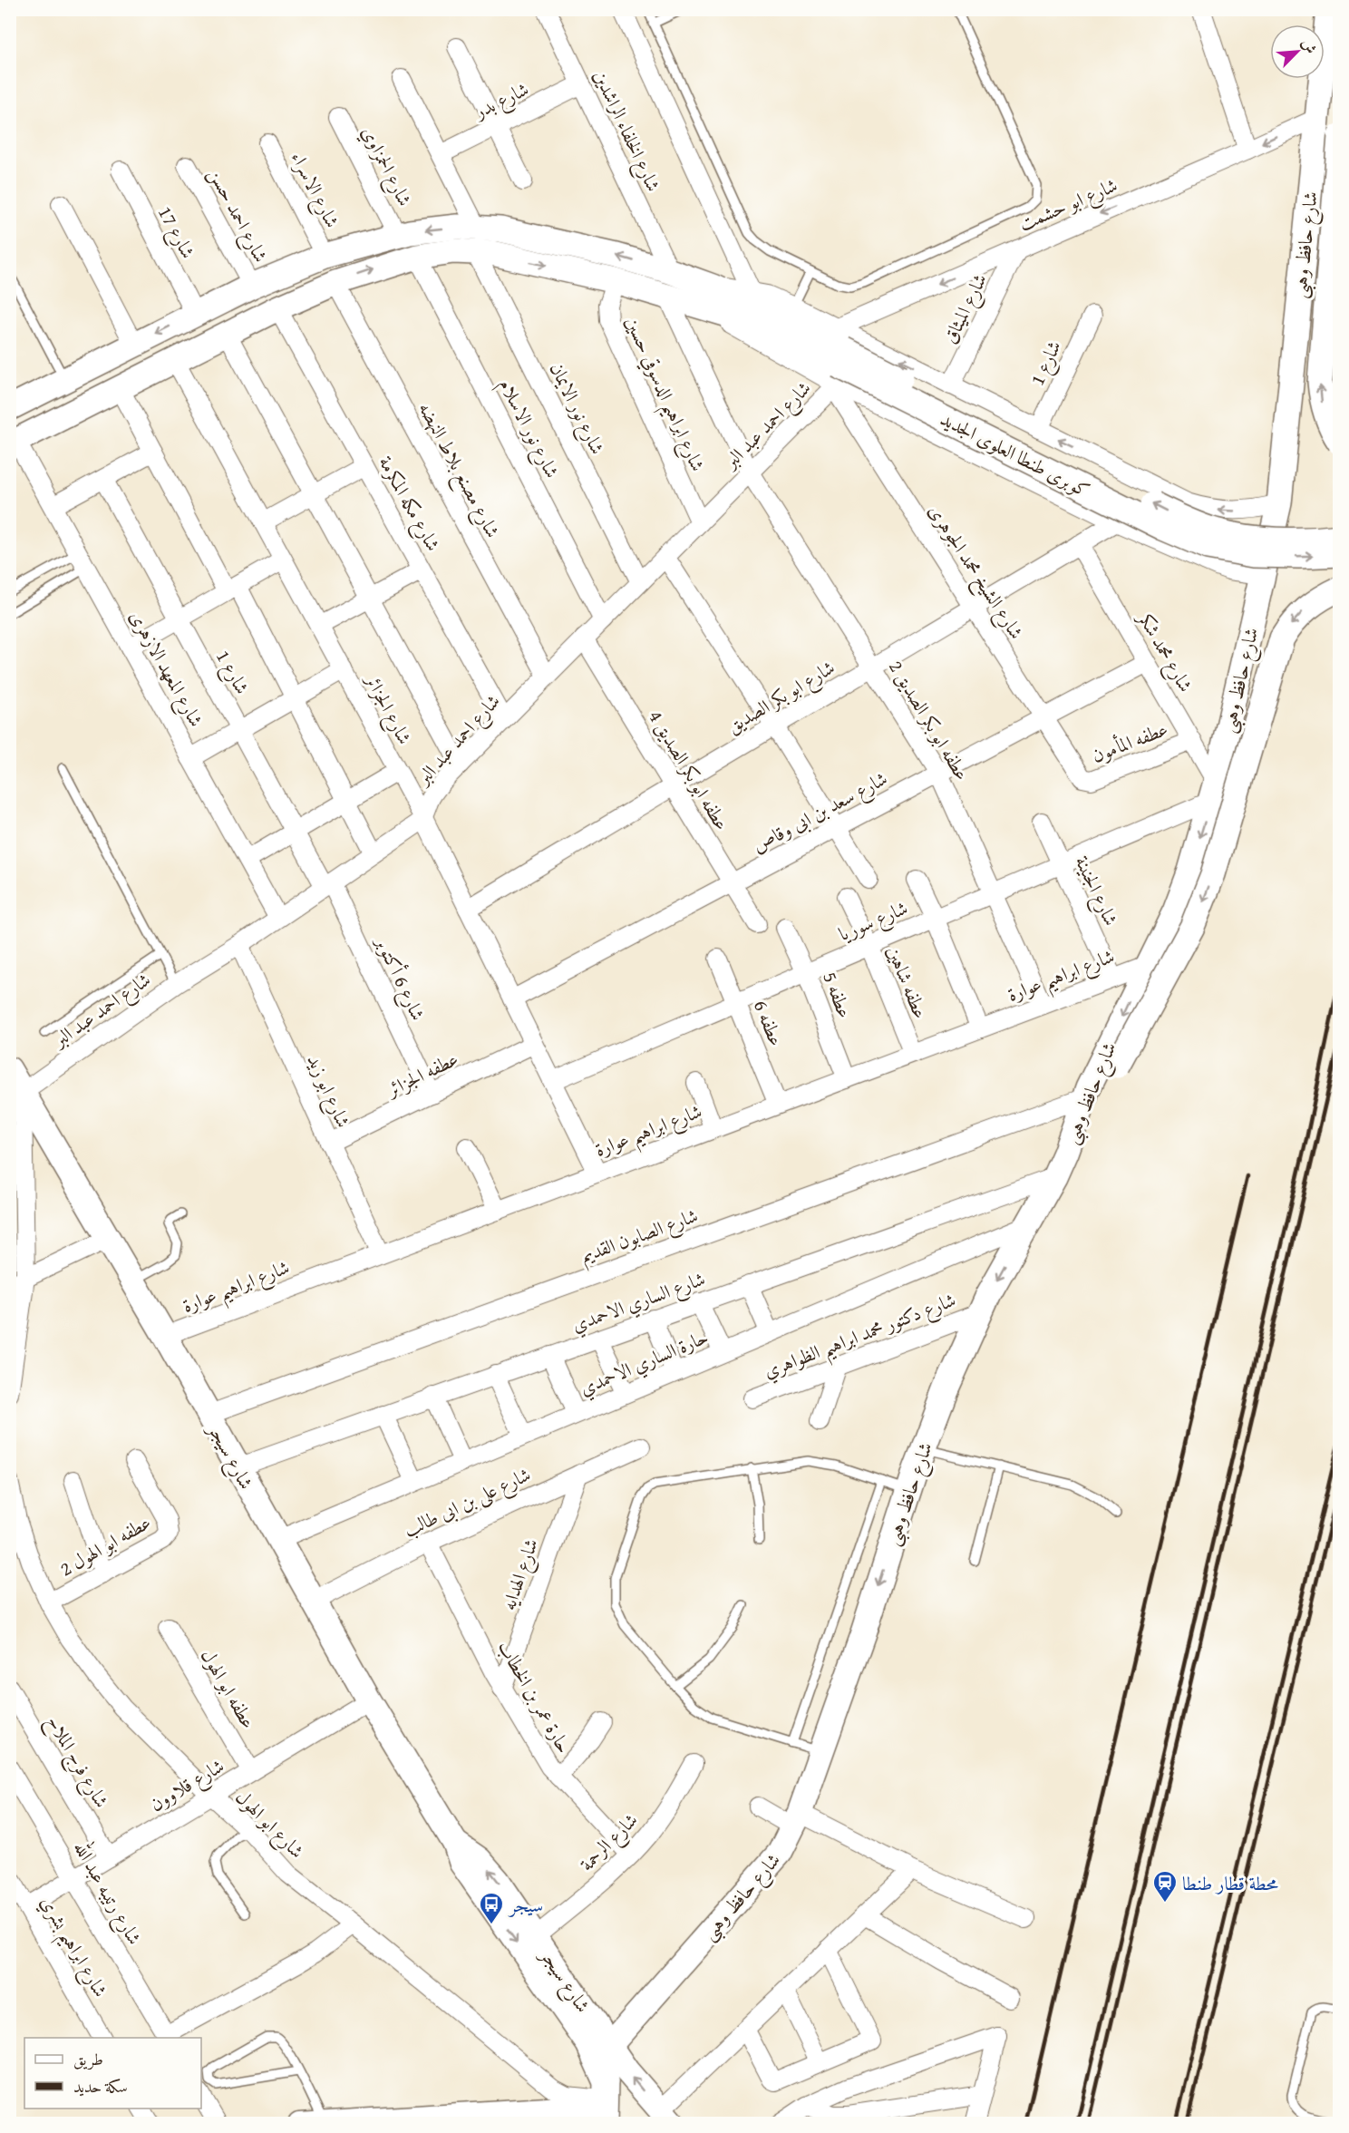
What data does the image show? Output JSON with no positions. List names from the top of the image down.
{
  "streets": {
    "main road": ["شارع حافظ وهبى", "كوبرى طنطا العلوى الجديد", "شارع سيجر"],
    "street": [
      "شارع بدر",
      "شارع الخلفاء الراشدين",
      "شارع الحمزاوي",
      "شارع الاسراء",
      "شارع ابو حشمت",
      "شارع احمد حسن",
      "شارع 17",
      "شارع الميثاق",
      "شارع 1",
      "شارع ابراهيم الدسوقي حسين",
      "شارع نور الايمان",
      "شارع احمد عبد البر",
      "شارع نور الاسلام",
      "شارع مصنع بلاط النهضه",
      "شارع مكه المكرمة",
      "شارع الشيخ محمد الجوهرى",
      "شارع محمد شكر",
      "شارع المعهد الازهرى",
      "شارع ابو بكر الصديق",
      "شارع الجزائر",
      "عطفه ابو بكر الصديق 2",
      "عطفه المأمون",
      "عطفه ابو بكر الصديق 4",
      "شارع سعد بن ابى وقاص",
      "شارع الجنينة",
      "شارع سوريا",
      "شارع ابراهيم عوارة",
      "شارع 6 أكتوبر",
      "عطفه شاهين",
      "عطفه 5",
      "عطفه 6",
      "عطفه الجزائر",
      "شارع ابو زيد",
      "شارع الصابون القديم",
      "شارع الساري الاحمدي",
      "شارع دكتور محمد ابراهيم الظواهري",
      "حارة الساري الاحمدي",
      "شارع على بن ابى طالب",
      "عطفه ابو الهول 2",
      "شارع الهدايه",
      "عطفه ابو الهول",
      "حارة عمر بن الخطاب",
      "شارع فرج الملاح",
      "شارع قلاوون",
      "شارع ابو الهول",
      "شارع الرحمة",
      "شارع رتيبه عبد الله",
      "شارع ابراهيم بشري"
    ]
  },
  "crossings": [
    ["شارع بدر", "شارع الخلفاء الراشدين"],
    ["شارع ابو حشمت", "شارع حافظ وهبى"],
    ["شارع ابو حشمت", "شارع الميثاق"],
    ["شارع ابو حشمت", "شارع احمد عبد البر"],
    ["شارع ابو حشمت", "كوبرى طنطا العلوى الجديد"],
    ["شارع ابو حشمت", "شارع الشيخ محمد الجوهرى"],
    ["شارع حافظ وهبى", "شارع محمد شكر"],
    ["شارع حافظ وهبى", "شارع سوريا"],
    ["شارع حافظ وهبى", "شارع ابراهيم عوارة"],
    ["شارع حافظ وهبى", "شارع الصابون القديم"],
    ["شارع حافظ وهبى", "شارع الساري الاحمدي"],
    ["شارع حافظ وهبى", "شارع دكتور محمد ابراهيم الظواهري"],
    ["شارع حافظ وهبى", "حارة الساري الاحمدي"],
    ["شارع حافظ وهبى", "شارع سيجر"],
    ["شارع حافظ وهبى", "شارع ابو الهول"],
    ["شارع 1", "شارع احمد عبد البر"],
    ["شارع 1", "شارع 6 أكتوبر"],
    ["شارع ابراهيم الدسوقي حسين", "شارع احمد عبد البر"],
    ["شارع نور الايمان", "شارع احمد عبد البر"],
    ["شارع احمد عبد البر", "شارع نور الاسلام"],
    ["شارع احمد عبد البر", "كوبرى طنطا العلوى الجديد"],
    ["شارع احمد عبد البر", "شارع مصنع بلاط النهضه"],
    ["شارع احمد عبد البر", "شارع مكه المكرمة"],
    ["شارع احمد عبد البر", "شارع الشيخ محمد الجوهرى"],
    ["شارع احمد عبد البر", "شارع المعهد الازهرى"],
    ["شارع احمد عبد البر", "شارع الجزائر"],
    ["شارع احمد عبد البر", "عطفه ابو بكر الصديق 2"],
    ["شارع احمد عبد البر", "عطفه ابو بكر الصديق 4"],
    ["شارع احمد عبد البر", "شارع 6 أكتوبر"],
    ["شارع احمد عبد البر", "شارع ابو زيد"],
    ["شارع احمد عبد البر", "شارع سيجر"],
    ["كوبرى طنطا العلوى الجديد", "شارع الشيخ محمد الجوهرى"],
    ["شارع الشيخ محمد الجوهرى", "شارع ابو بكر الصديق"],
    ["شارع الشيخ محمد الجوهرى", "عطفه المأمون"],
    ["شارع الشيخ محمد الجوهرى", "شارع سعد بن ابى وقاص"],
    ["شارع محمد شكر", "شارع ابو بكر الصديق"],
    ["شارع محمد شكر", "عطفه المأمون"],
    ["شارع محمد شكر", "شارع سعد بن ابى وقاص"],
    ["شارع محمد شكر", "شارع سوريا"],
    ["شارع ابو بكر الصديق", "شارع الجزائر"],
    ["شارع ابو بكر الصديق", "عطفه ابو بكر الصديق 2"],
    ["شارع ابو بكر الصديق", "عطفه ابو بكر الصديق 4"],
    ["شارع الجزائر", "شارع سعد بن ابى وقاص"],
    ["شارع الجزائر", "شارع سوريا"],
    ["شارع الجزائر", "شارع ابراهيم عوارة"],
    ["شارع الجزائر", "عطفه الجزائر"],
    ["عطفه ابو بكر الصديق 2", "شارع سعد بن ابى وقاص"],
    ["عطفه ابو بكر الصديق 2", "شارع سوريا"],
    ["عطفه ابو بكر الصديق 2", "شارع ابراهيم عوارة"],
    ["عطفه ابو بكر الصديق 4", "شارع سعد بن ابى وقاص"],
    ["شارع الجنينة", "شارع سوريا"],
    ["شارع الجنينة", "شارع ابراهيم عوارة"],
    ["شارع سوريا", "عطفه شاهين"],
    ["شارع سوريا", "عطفه 5"],
    ["شارع سوريا", "عطفه 6"],
    ["شارع ابراهيم عوارة", "عطفه شاهين"],
    ["شارع ابراهيم عوارة", "عطفه 5"],
    ["شارع ابراهيم عوارة", "عطفه 6"],
    ["شارع ابراهيم عوارة", "شارع ابو زيد"],
    ["شارع ابراهيم عوارة", "شارع سيجر"],
    ["شارع 6 أكتوبر", "عطفه الجزائر"],
    ["عطفه الجزائر", "شارع ابو زيد"],
    ["شارع الصابون القديم", "شارع سيجر"],
    ["شارع الساري الاحمدي", "شارع سيجر"],
    ["حارة الساري الاحمدي", "شارع سيجر"],
    ["شارع سيجر", "شارع على بن ابى طالب"],
    ["شارع سيجر", "شارع قلاوون"],
    ["شارع سيجر", "شارع ابو الهول"],
    ["شارع سيجر", "شارع الرحمة"],
    ["شارع على بن ابى طالب", "شارع الهدايه"],
    ["شارع على بن ابى طالب", "حارة عمر بن الخطاب"],
    ["عطفه ابو الهول 2", "شارع ابو الهول"],
    ["شارع الهدايه", "حارة عمر بن الخطاب"],
    ["عطفه ابو الهول", "شارع قلاوون"],
    ["حارة عمر بن الخطاب", "شارع الرحمة"],
    ["شارع فرج الملاح", "شارع قلاوون"],
    ["شارع قلاوون", "شارع ابو الهول"],
    ["شارع قلاوون", "شارع رتيبه عبد الله"],
    ["شارع قلاوون", "شارع ابراهيم بشري"]
  ],
  "one_way": ["شارع ابو حشمت"],
  "places": {
    "station": ["محطة قطار طنطا"],
    "bus stop": ["سيجر"]
  },
  "legend": ["طريق", "سكة حديد"],
  "north": "top right"
}
